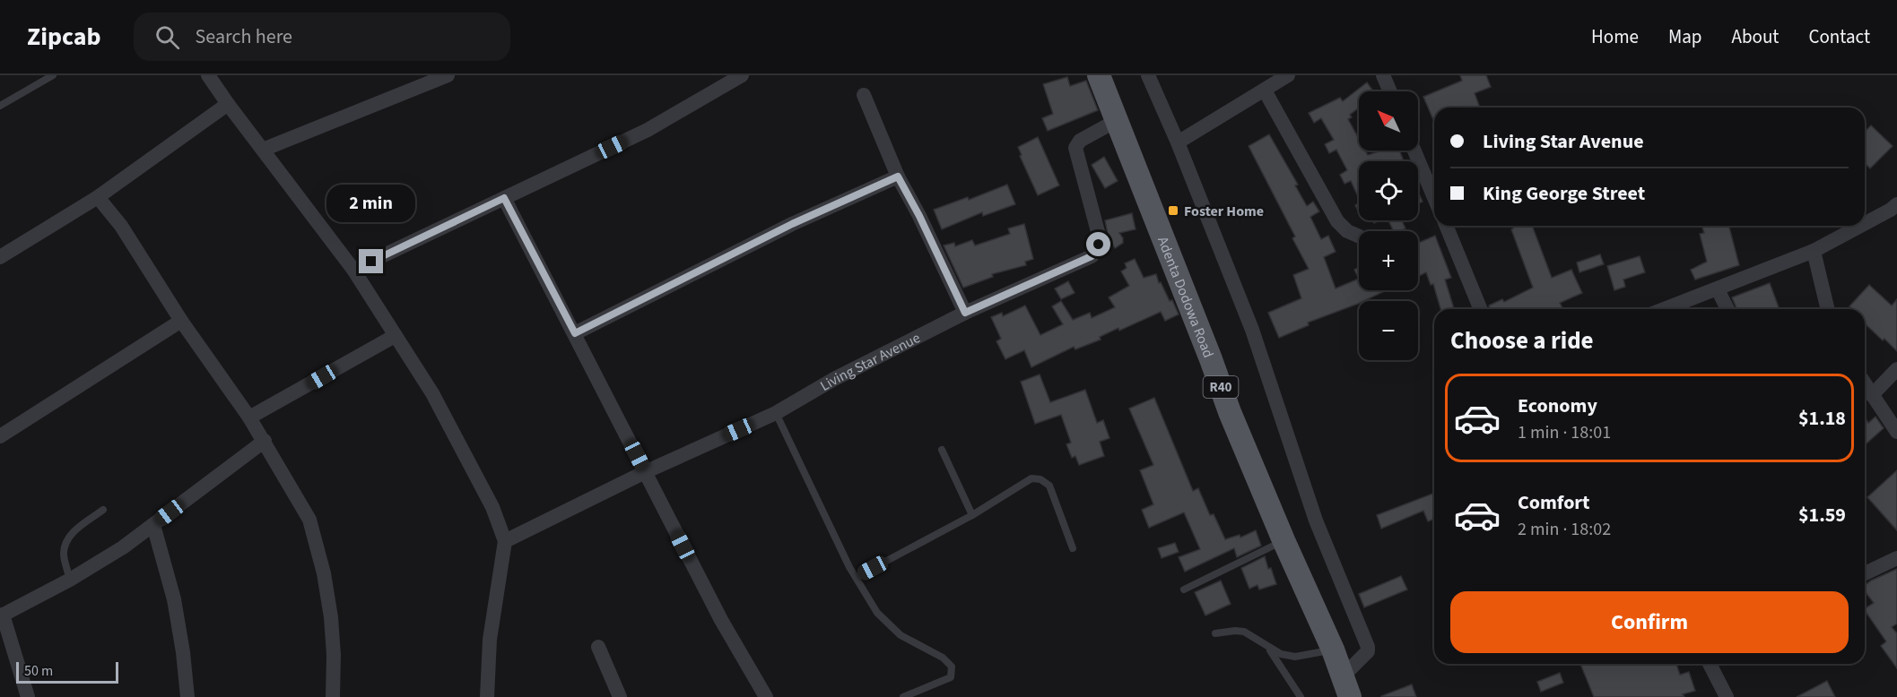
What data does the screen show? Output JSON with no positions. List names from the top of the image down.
{
  "streets": {
    "main road": ["Adenta Dodowa Road", "R40"],
    "street": ["Living Star Avenue"]
  },
  "crossings": [
    ["Adenta Dodowa Road", "Living Star Avenue"]
  ],
  "places": {
    "transit": ["Foster Home"]
  },
  "scale_bar": "50 m",
  "north": "top left",
  "page": {
    "header": "Zipcab",
    "search": "Search here",
    "nav": [
      "Home",
      "Map",
      "About",
      "Contact"
    ],
    "map_buttons": ["+", "−"],
    "banner": ["Living Star Avenue", "King George Street"],
    "bubble": "2 min",
    "heading": "Choose a ride",
    "list": [
      {
        "name": "Economy",
        "note": "1 min · 18:01",
        "value": "$1.18"
      },
      {
        "name": "Comfort",
        "note": "2 min · 18:02",
        "value": "$1.59"
      }
    ],
    "buttons": "Confirm",
    "scale": "50 m"
  }
}
